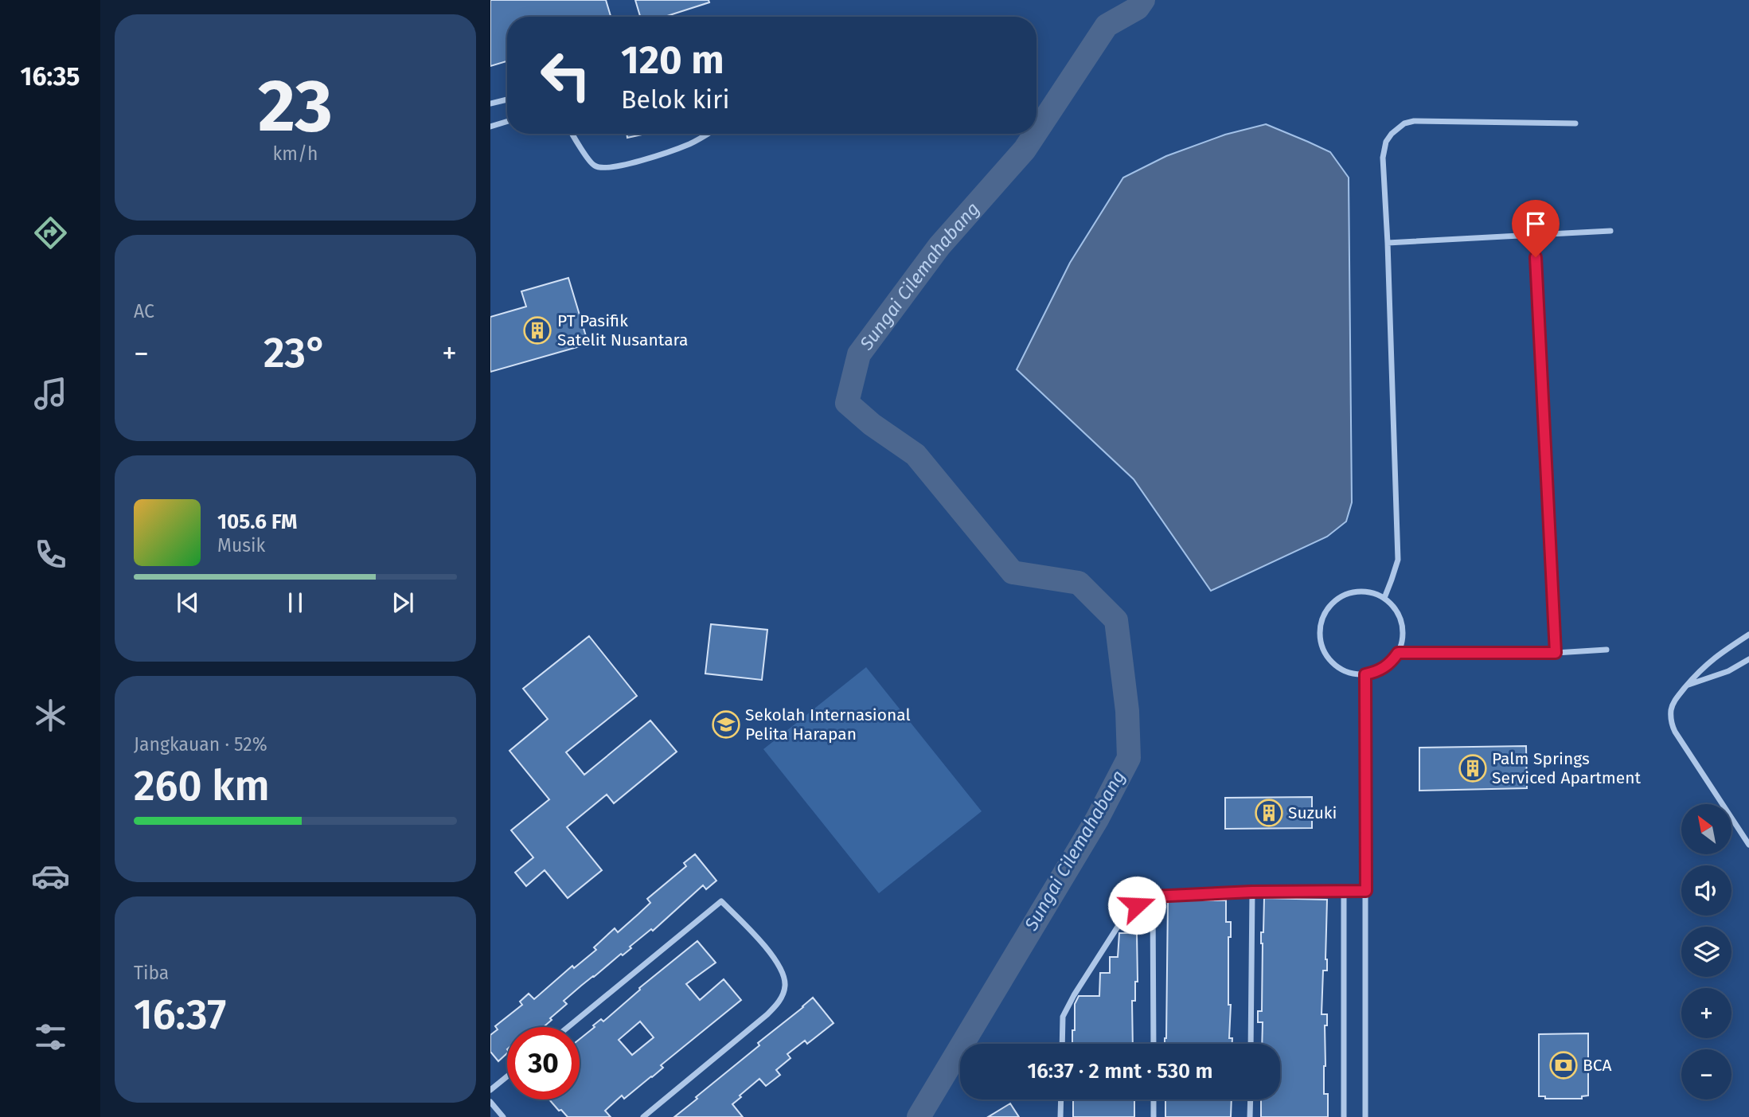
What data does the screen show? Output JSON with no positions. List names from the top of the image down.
{
  "water": ["Sungai Cilemahabang"],
  "places": {
    "building": ["PT Pasifik Satelit Nusantara", "Palm Springs Serviced Apartment", "Suzuki"],
    "school or university": ["Sekolah Internasional Pelita Harapan"],
    "bank": ["BCA"]
  },
  "north": "top left",
  "page": {
    "tabs": "16:35",
    "tile": [
      ["23", "km/h"],
      "AC",
      ["Jangkauan · 52%", "260 km"],
      ["Tiba", "16:37"]
    ],
    "turn": ["120 m", "Belok kiri"],
    "heat": ["−", "23°", "+"],
    "song": ["105.6 FM", "Musik"],
    "map_buttons": ["+", "−"],
    "limit": "30",
    "trip": "16:37 · 2 mnt · 530 m"
  }
}
